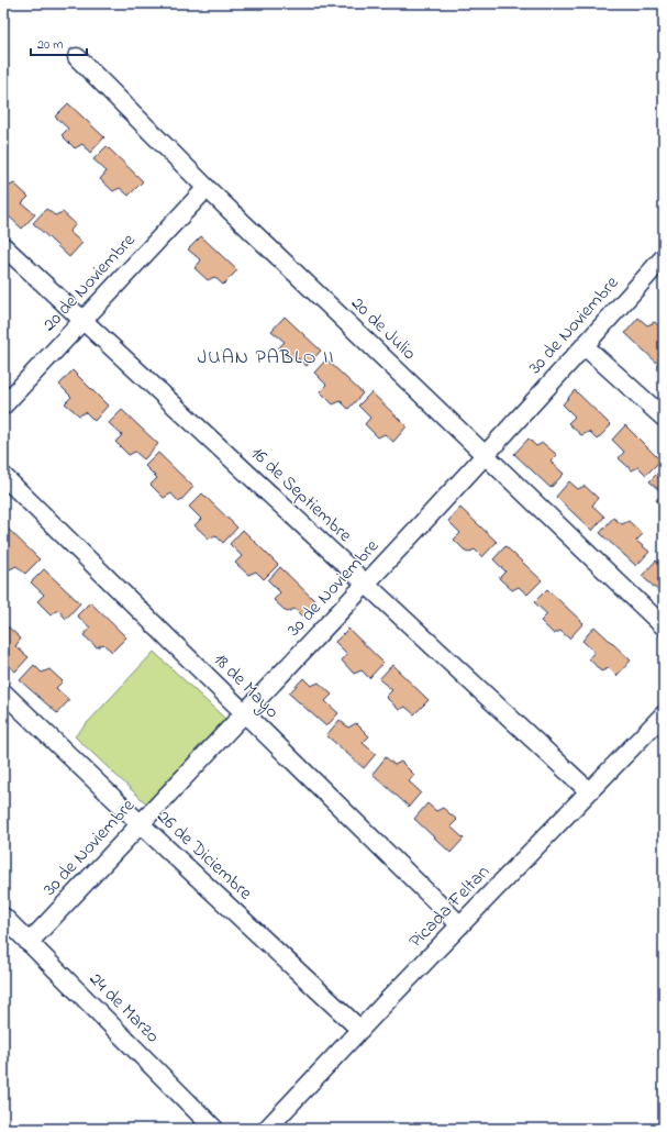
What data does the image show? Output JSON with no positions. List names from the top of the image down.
{
  "streets": {
    "street": [
      "20 de Noviembre",
      "30 de Noviembre",
      "20 de Julio",
      "16 de Septiembre",
      "18 de Mayo",
      "26 de Diciembre",
      "Picada Feltan",
      "24 de Marzo"
    ]
  },
  "crossings": [
    ["20 de Noviembre", "20 de Julio"],
    ["20 de Noviembre", "16 de Septiembre"],
    ["30 de Noviembre", "20 de Julio"],
    ["30 de Noviembre", "16 de Septiembre"],
    ["30 de Noviembre", "18 de Mayo"],
    ["30 de Noviembre", "26 de Diciembre"],
    ["30 de Noviembre", "24 de Marzo"],
    ["16 de Septiembre", "Picada Feltan"],
    ["18 de Mayo", "Picada Feltan"],
    ["26 de Diciembre", "Picada Feltan"]
  ],
  "districts": ["JUAN PABLO II"],
  "scale_bar": "20 m"
}
